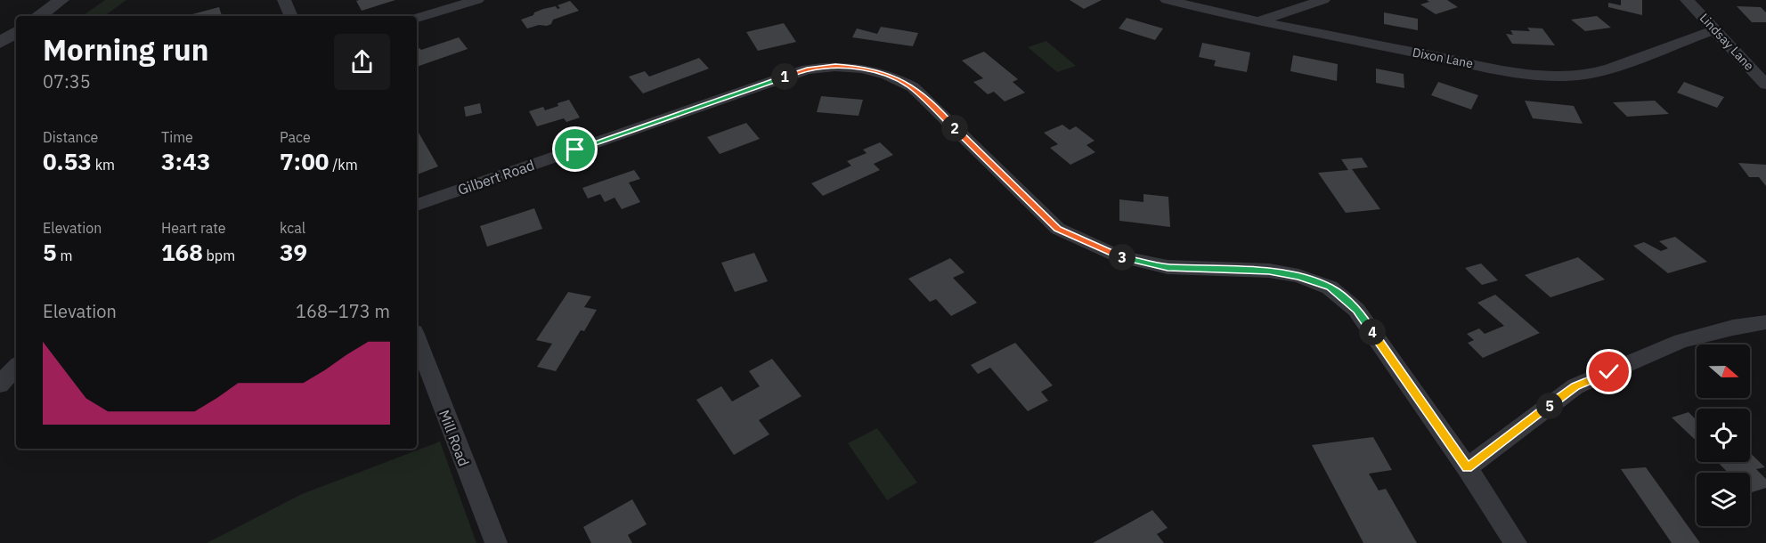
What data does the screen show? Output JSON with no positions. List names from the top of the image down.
{
  "streets": {
    "street": [
      "Lindsay Lane",
      "Dixon Lane",
      "Gilbert Road",
      "Mill Road"
    ]
  },
  "crossings": [
    ["Lindsay Lane", "Dixon Lane"]
  ],
  "north": "right",
  "page": {
    "heading": ["Morning run", "07:35"],
    "pins": [
      "1",
      "2",
      "3",
      "4",
      "5"
    ],
    "stats": [
      ["Distance", "0.53 km"],
      ["Time", "3:43"],
      ["Pace", "7:00 /km"],
      ["Elevation", "5 m"],
      ["Heart rate", "168 bpm"],
      ["kcal", "39"]
    ],
    "chart": ["Elevation", "168–173 m"]
  }
}
